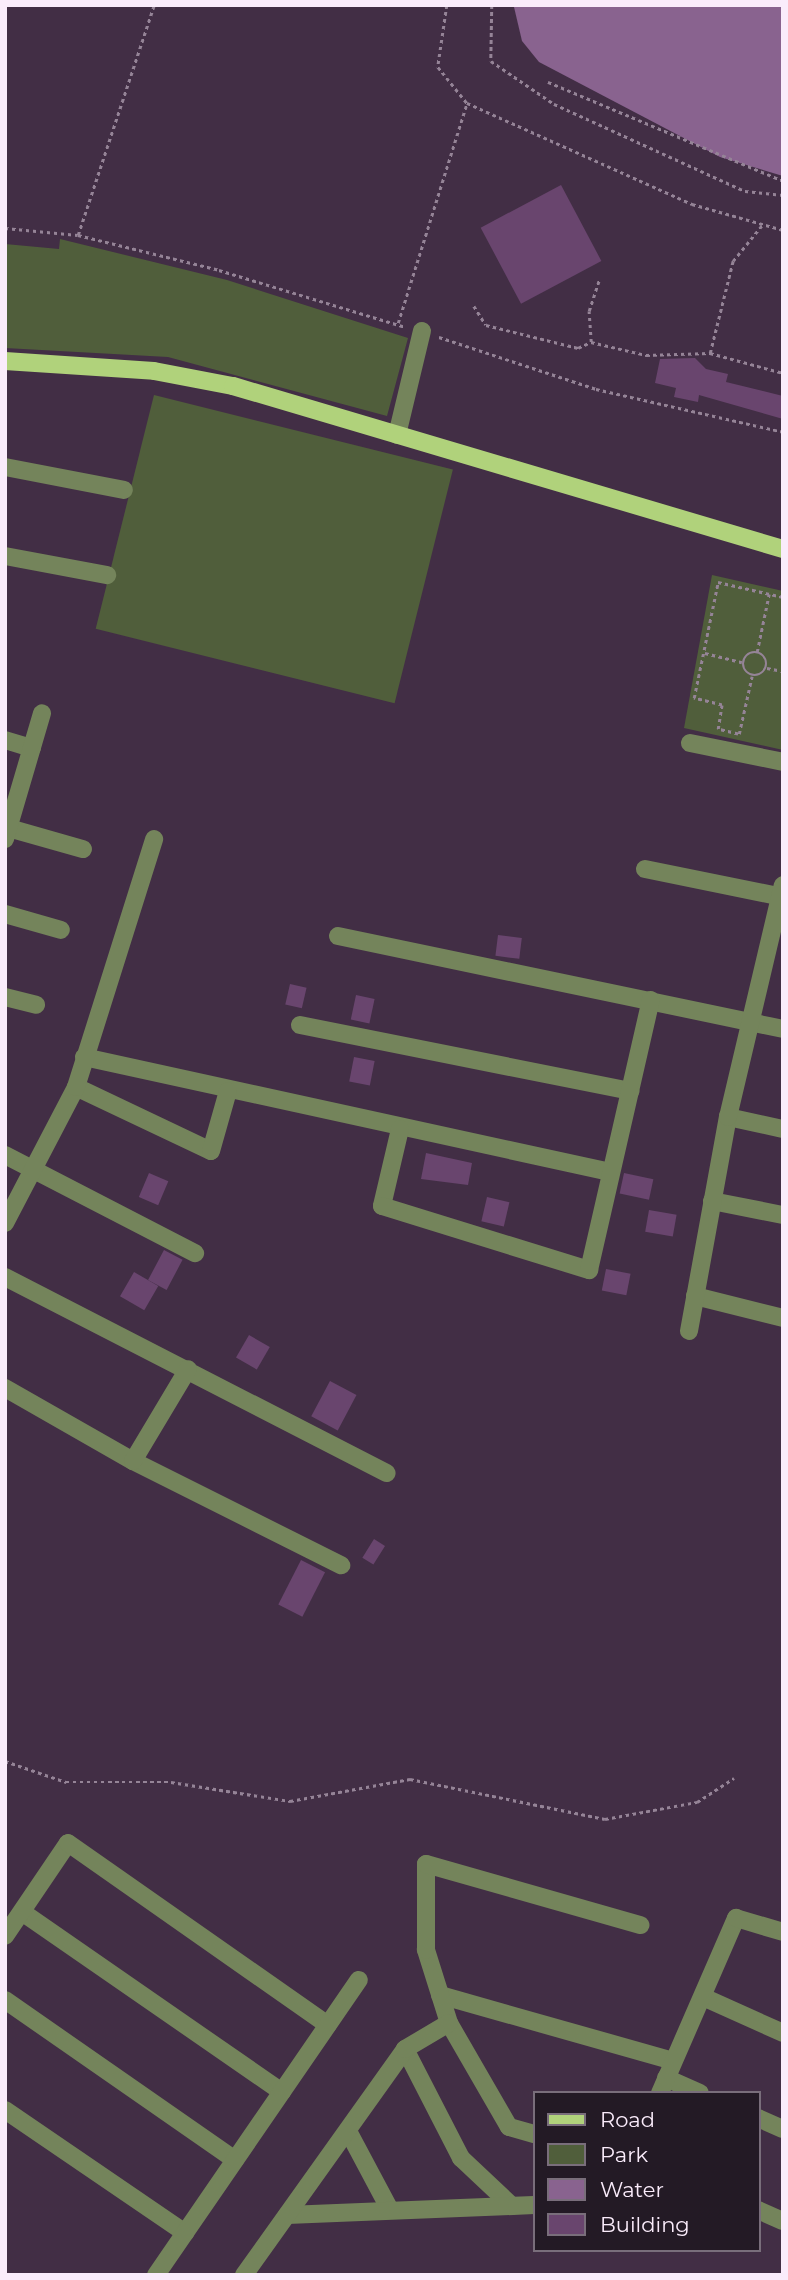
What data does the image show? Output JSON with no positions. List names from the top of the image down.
{
  "legend": [
    "Road",
    "Park",
    "Water",
    "Building"
  ]
}
